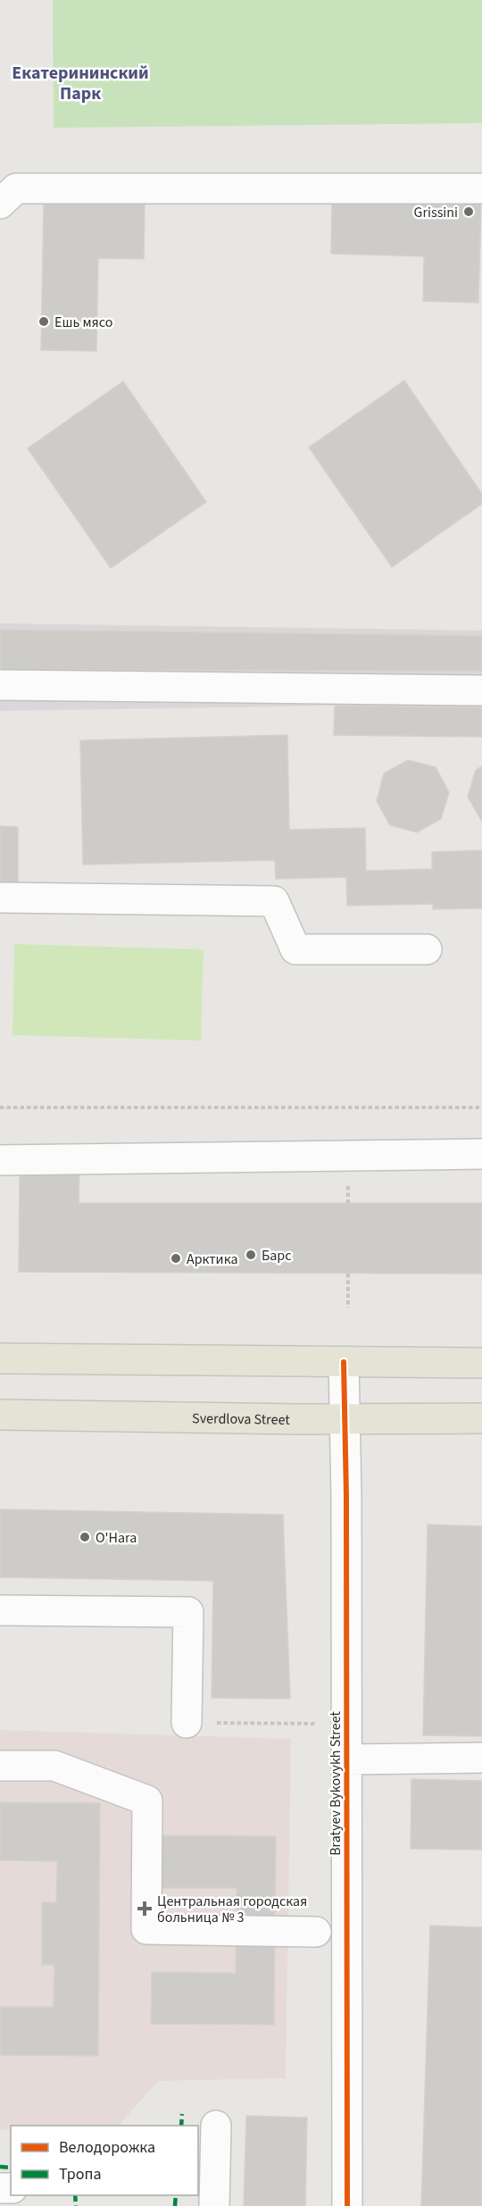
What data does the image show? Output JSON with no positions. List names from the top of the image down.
{
  "streets": {
    "main road": ["Sverdlova Street"],
    "street": ["Bratyev Bykovykh Street"]
  },
  "crossings": [
    ["Sverdlova Street", "Bratyev Bykovykh Street"]
  ],
  "districts": ["Екатерининский Парк"],
  "places": {
    "other": [
      "Grissini",
      "Ешь мясо",
      "Барс",
      "Арктика",
      "O'Hara"
    ],
    "health": ["Центральная городская больница № 3"]
  },
  "legend": ["Велодорожка", "Тропа"]
}
